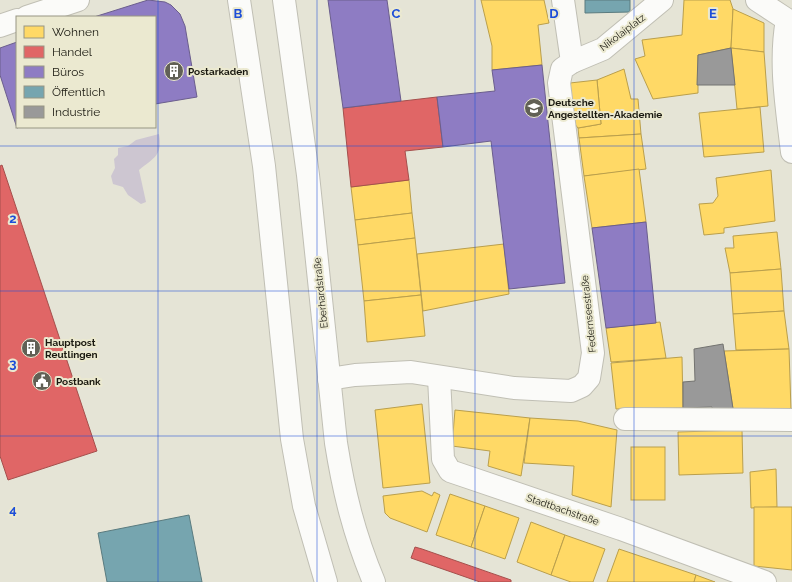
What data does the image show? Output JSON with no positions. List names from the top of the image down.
{
  "streets": {
    "street": [
      "Nikolaiplatz",
      "Eberhardstraße",
      "Federnseestraße",
      "Stadtbachstraße"
    ]
  },
  "crossings": [
    ["Nikolaiplatz", "Federnseestraße"],
    ["Eberhardstraße", "Federnseestraße"],
    ["Federnseestraße", "Stadtbachstraße"]
  ],
  "places": {
    "building": ["Postarkaden", "Hauptpost Reutlingen"],
    "school or university": ["Deutsche Angestellten-Akademie"],
    "public building": ["Postbank"]
  },
  "legend": [
    "Wohnen",
    "Handel",
    "Büros",
    "Öffentlich",
    "Industrie"
  ],
  "grid": {
    "columns": [
      "B",
      "C",
      "D",
      "E"
    ],
    "rows": ["2", "3", "4"]
  }
}
